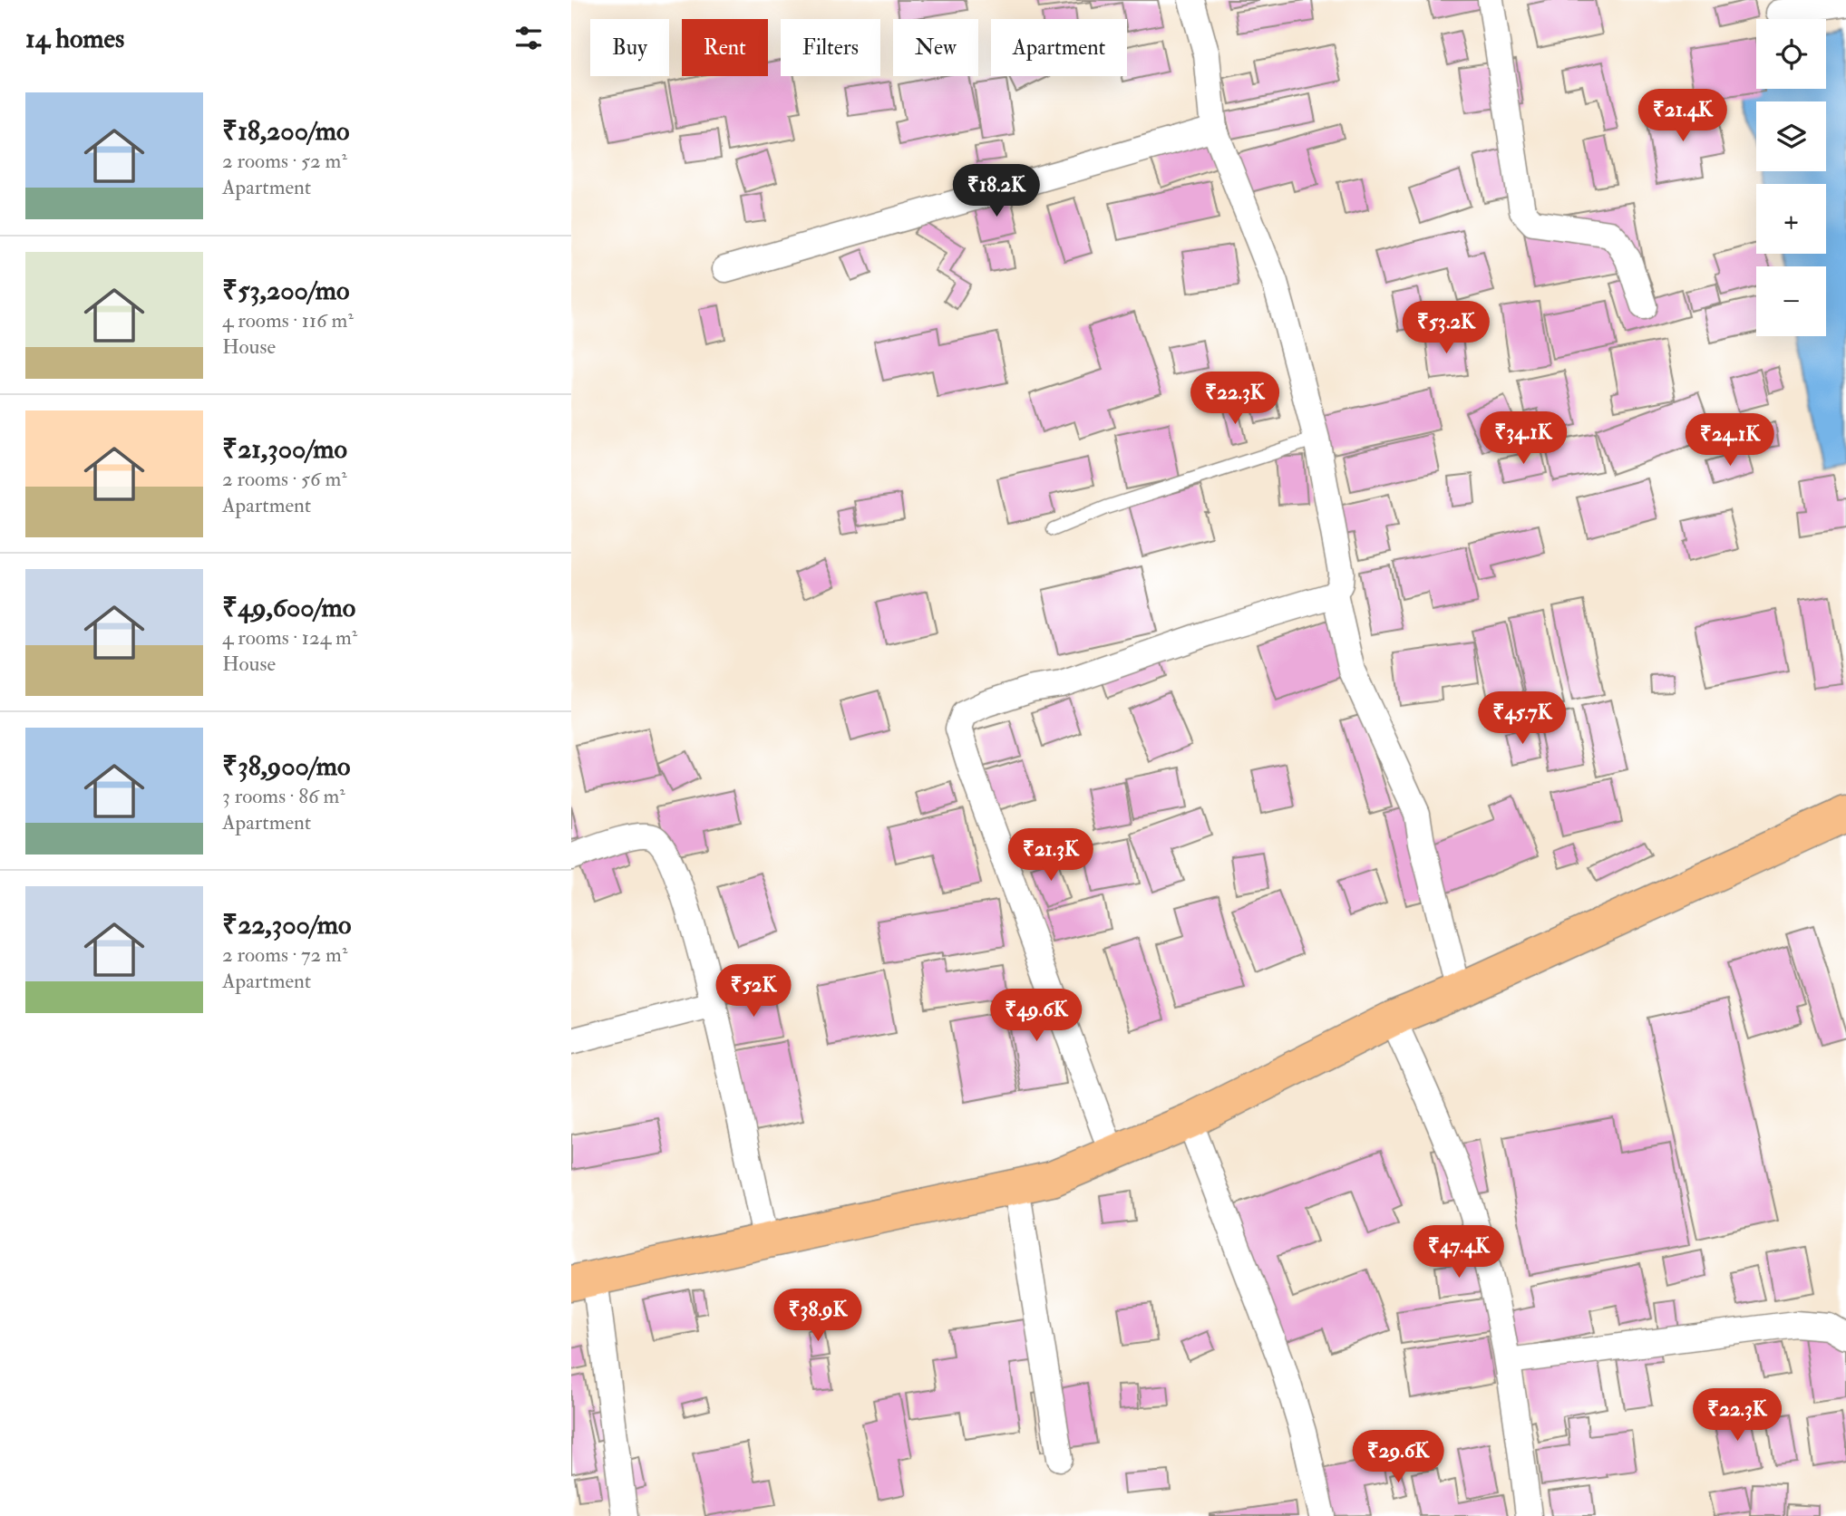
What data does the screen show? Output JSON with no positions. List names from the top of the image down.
{
  "page": {
    "heading": "14 homes",
    "map_buttons": ["+", "−"],
    "chip": [
      "Buy",
      "Rent",
      "Filters",
      "New",
      "Apartment"
    ],
    "list": [
      {
        "name": "₹18,200/mo",
        "note": "2 rooms · 52 m² · Apartment"
      },
      {
        "name": "₹53,200/mo",
        "note": "4 rooms · 116 m² · House"
      },
      {
        "name": "₹21,300/mo",
        "note": "2 rooms · 56 m² · Apartment"
      },
      {
        "name": "₹49,600/mo",
        "note": "4 rooms · 124 m² · House"
      },
      {
        "name": "₹38,900/mo",
        "note": "3 rooms · 86 m² · Apartment"
      },
      {
        "name": "₹22,300/mo",
        "note": "2 rooms · 72 m² · Apartment"
      }
    ],
    "price": [
      "₹21.4K",
      "₹18.2K",
      "₹53.2K",
      "₹22.3K",
      "₹34.1K",
      "₹24.1K",
      "₹45.7K",
      "₹21.3K",
      "₹52K",
      "₹49.6K",
      "₹47.4K",
      "₹38.9K",
      "₹22.3K",
      "₹29.6K"
    ]
  }
}
